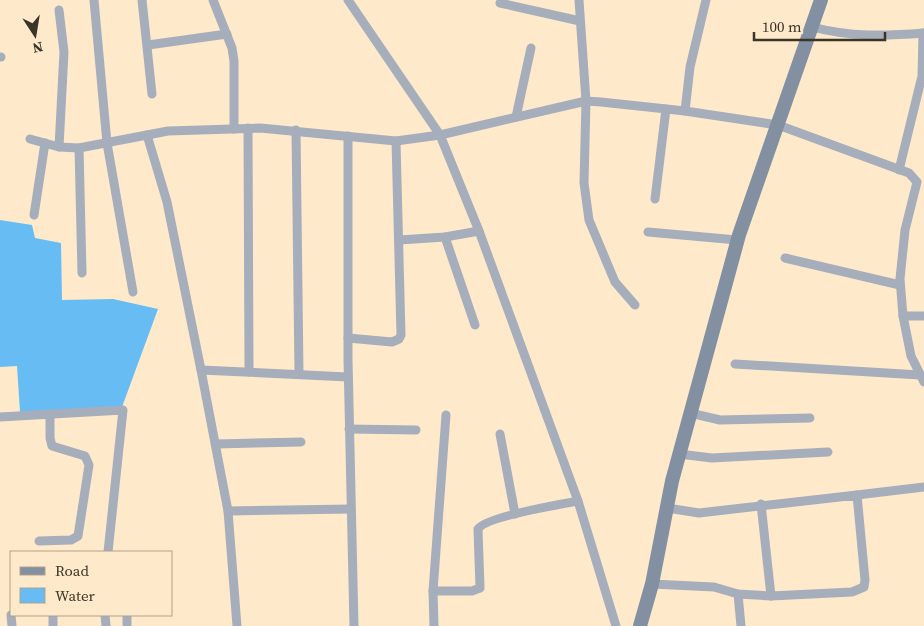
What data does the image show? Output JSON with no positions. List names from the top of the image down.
{
  "legend": ["Road", "Water"],
  "scale_bar": "100 m",
  "north": "bottom"
}
